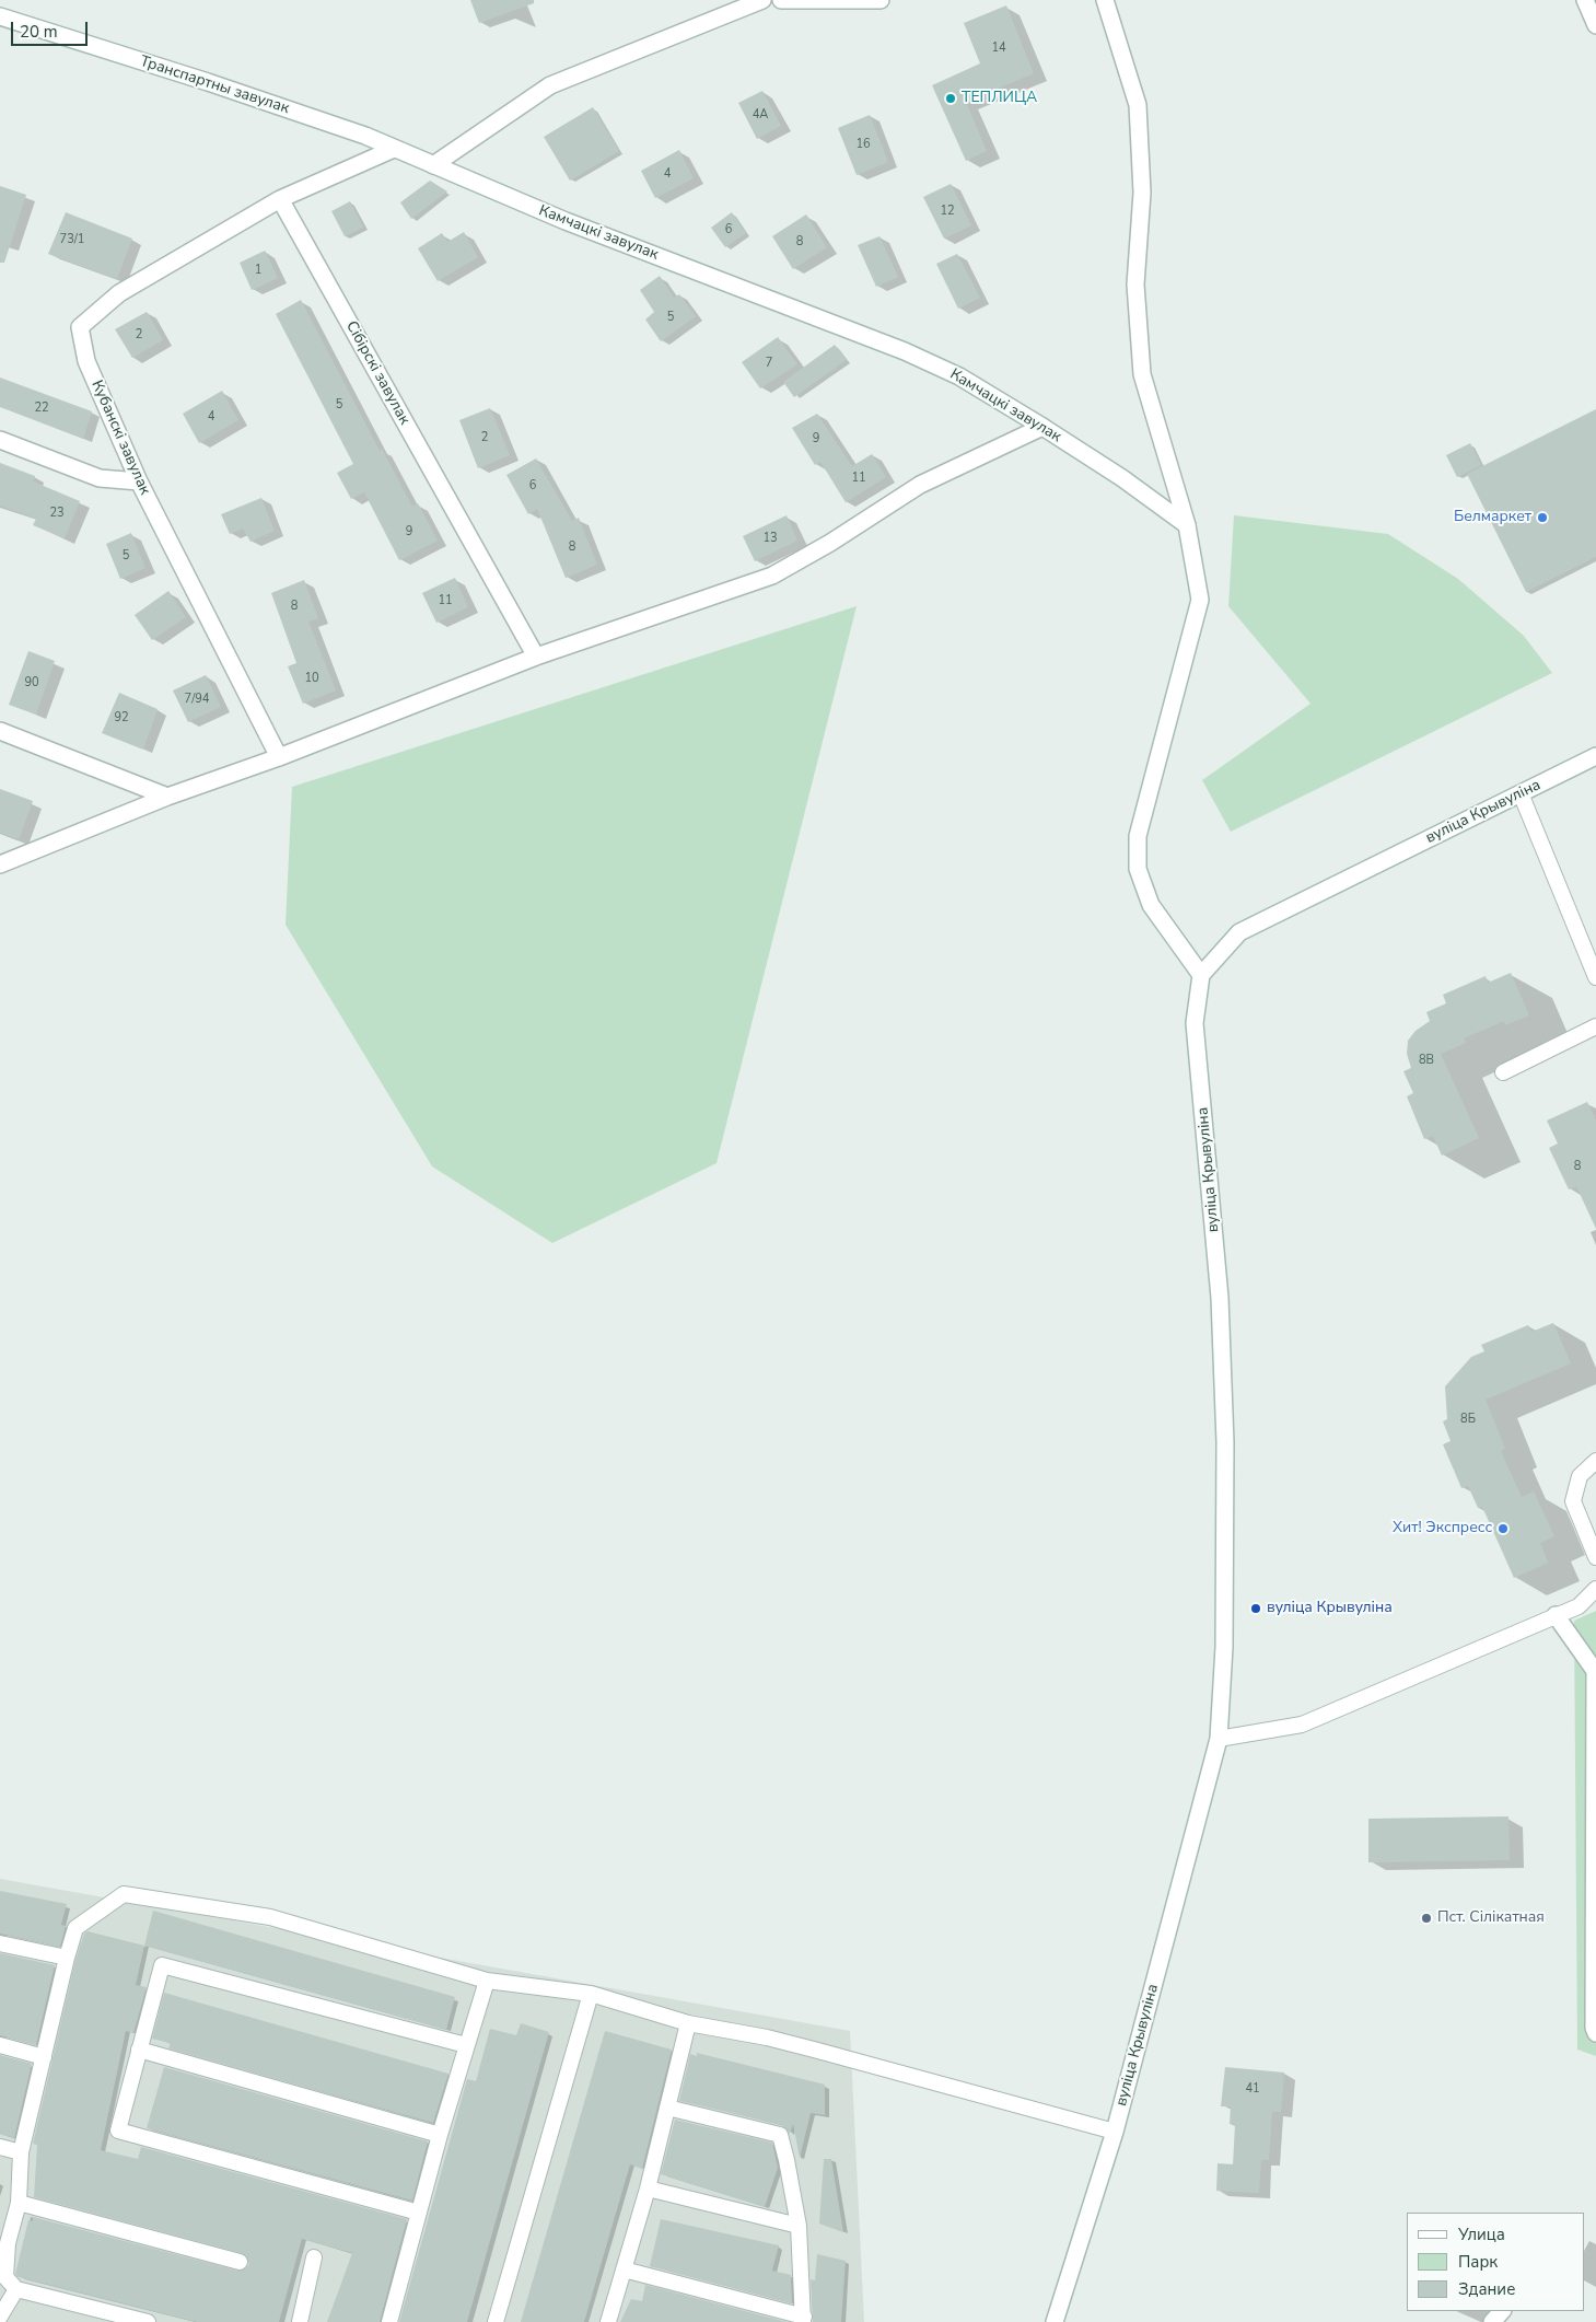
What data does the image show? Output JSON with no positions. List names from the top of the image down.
{
  "streets": {
    "street": [
      "Транспартны завулак",
      "Камчацкі завулак",
      "Сібірскі завулак",
      "Кубанскі завулак",
      "вуліца Крывуліна"
    ]
  },
  "crossings": [
    ["Транспартны завулак", "Камчацкі завулак"],
    ["Сібірскі завулак", "Кубанскі завулак"]
  ],
  "places": [
    "ТЕПЛИЦА",
    "Белмаркет",
    "Хит! Экспресс",
    "вуліца Крывуліна",
    "Пст. Сілікатная"
  ],
  "house_numbers": [
    "14",
    "4А",
    "16",
    "4",
    "12",
    "6",
    "73/1",
    "8",
    "1",
    "5",
    "2",
    "7",
    "5",
    "22",
    "4",
    "2",
    "9",
    "11",
    "6",
    "23",
    "9",
    "13",
    "8",
    "5",
    "11",
    "8",
    "10",
    "90",
    "7/94",
    "92",
    "8В",
    "8",
    "8Б",
    "41"
  ],
  "legend": ["Улица", "Парк", "Здание"],
  "scale_bar": "20 m"
}
